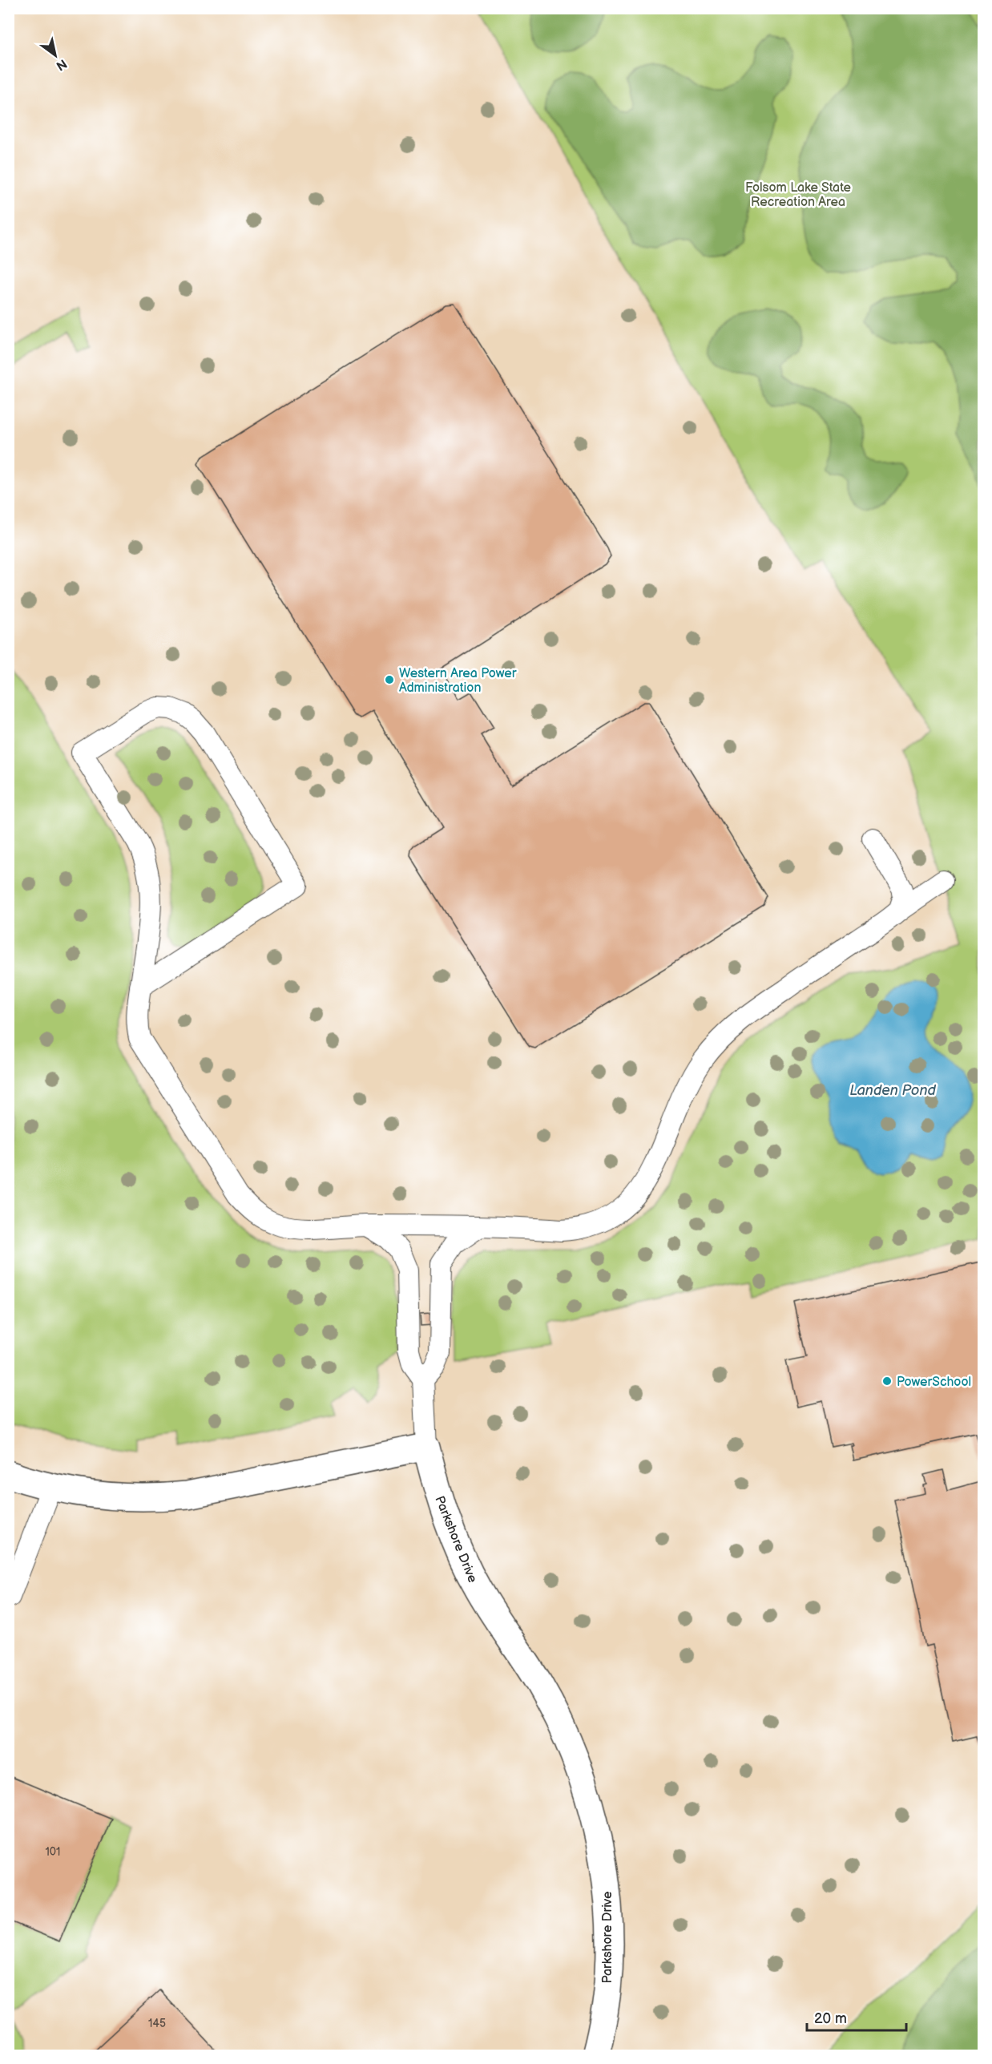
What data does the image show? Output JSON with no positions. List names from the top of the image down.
{
  "streets": {
    "street": ["Parkshore Drive"]
  },
  "water": ["Landen Pond"],
  "parks": ["Folsom Lake State Recreation Area"],
  "places": ["Western Area Power Administration", "PowerSchool"],
  "house_numbers": ["101", "145"],
  "scale_bar": "20 m",
  "north": "bottom right"
}
